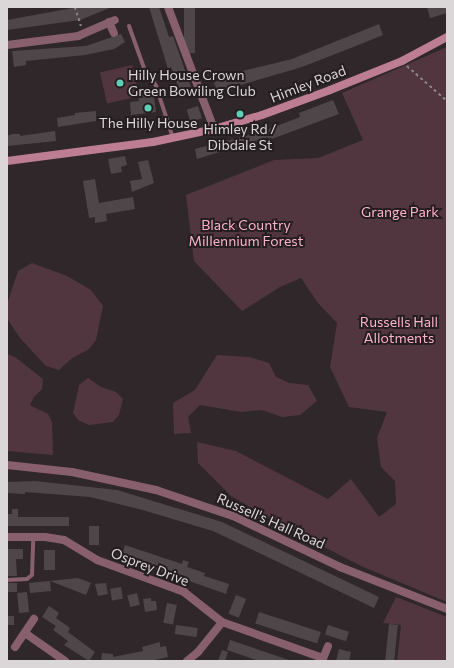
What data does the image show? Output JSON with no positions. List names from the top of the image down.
{
  "streets": {
    "main road": ["Himley Road"],
    "street": ["Russell's Hall Road", "Osprey Drive"]
  },
  "parks": ["Grange Park", "Black Country Millennium Forest", "Russells Hall Allotments"],
  "places": ["Hilly House Crown Green Bowiling Club", "The Hilly House", "Himley Rd / Dibdale St"]
}
